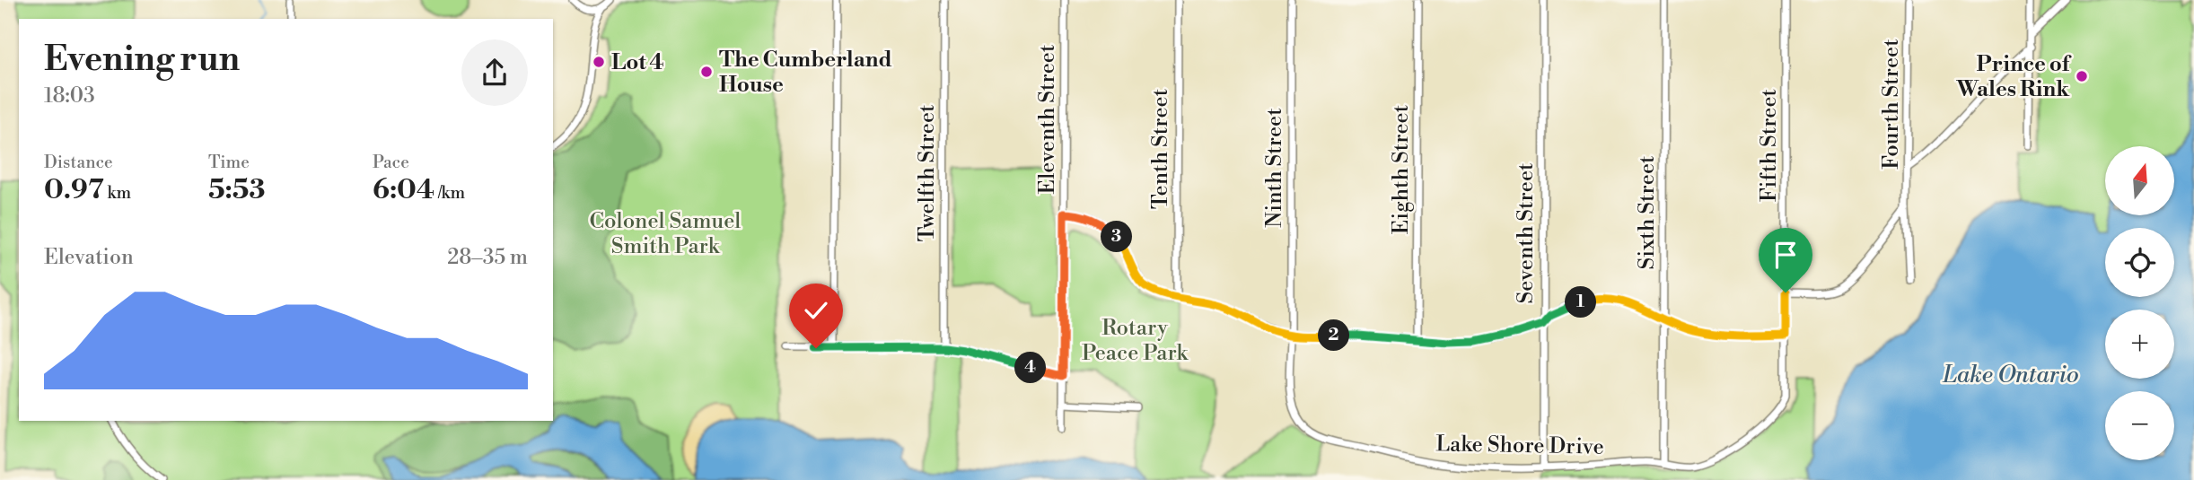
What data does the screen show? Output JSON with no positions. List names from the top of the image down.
{
  "streets": {
    "street": [
      "Fourth Street",
      "Eleventh Street",
      "Fifth Street",
      "Tenth Street",
      "Ninth Street",
      "Eighth Street",
      "Twelfth Street",
      "Sixth Street",
      "Seventh Street",
      "Lake Shore Drive"
    ]
  },
  "crossings": [
    ["Fifth Street", "Lake Shore Drive"],
    ["Ninth Street", "Lake Shore Drive"],
    ["Sixth Street", "Lake Shore Drive"],
    ["Seventh Street", "Lake Shore Drive"]
  ],
  "water": ["Lake Ontario"],
  "parks": ["Colonel Samuel Smith Park", "Rotary Peace Park"],
  "places": ["Lot 4", "The Cumberland House", "Prince of Wales Rink"],
  "north": "top",
  "page": {
    "heading": ["Evening run", "18:03"],
    "stats": [
      ["Distance", "0.97 km"],
      ["Time", "5:53"],
      ["Pace", "6:04 /km"]
    ],
    "map_buttons": ["+", "−"],
    "pins": [
      "3",
      "1",
      "2",
      "4"
    ],
    "chart": ["Elevation", "28–35 m"]
  }
}
